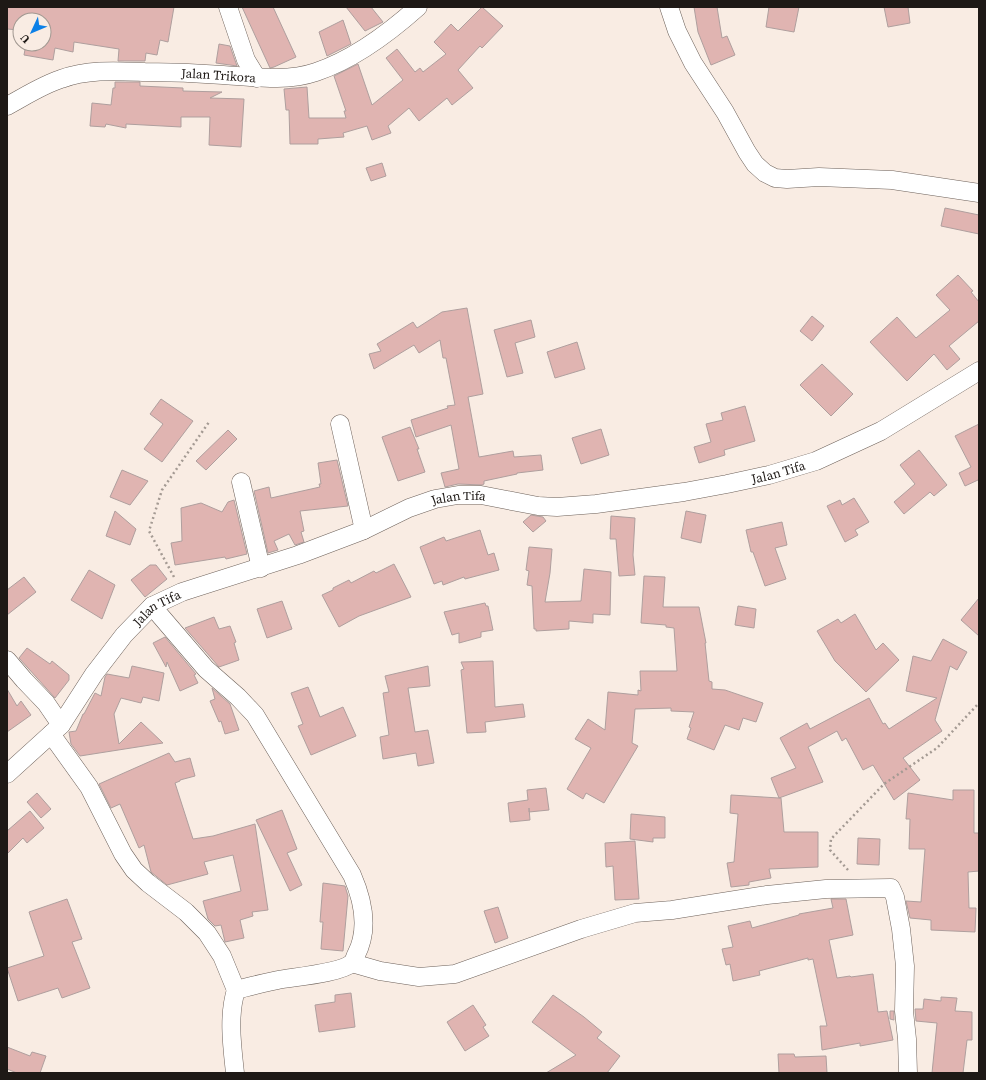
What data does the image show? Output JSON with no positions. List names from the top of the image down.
{
  "streets": {
    "street": ["Jalan Trikora", "Jalan Tifa"]
  },
  "north": "bottom left"
}
